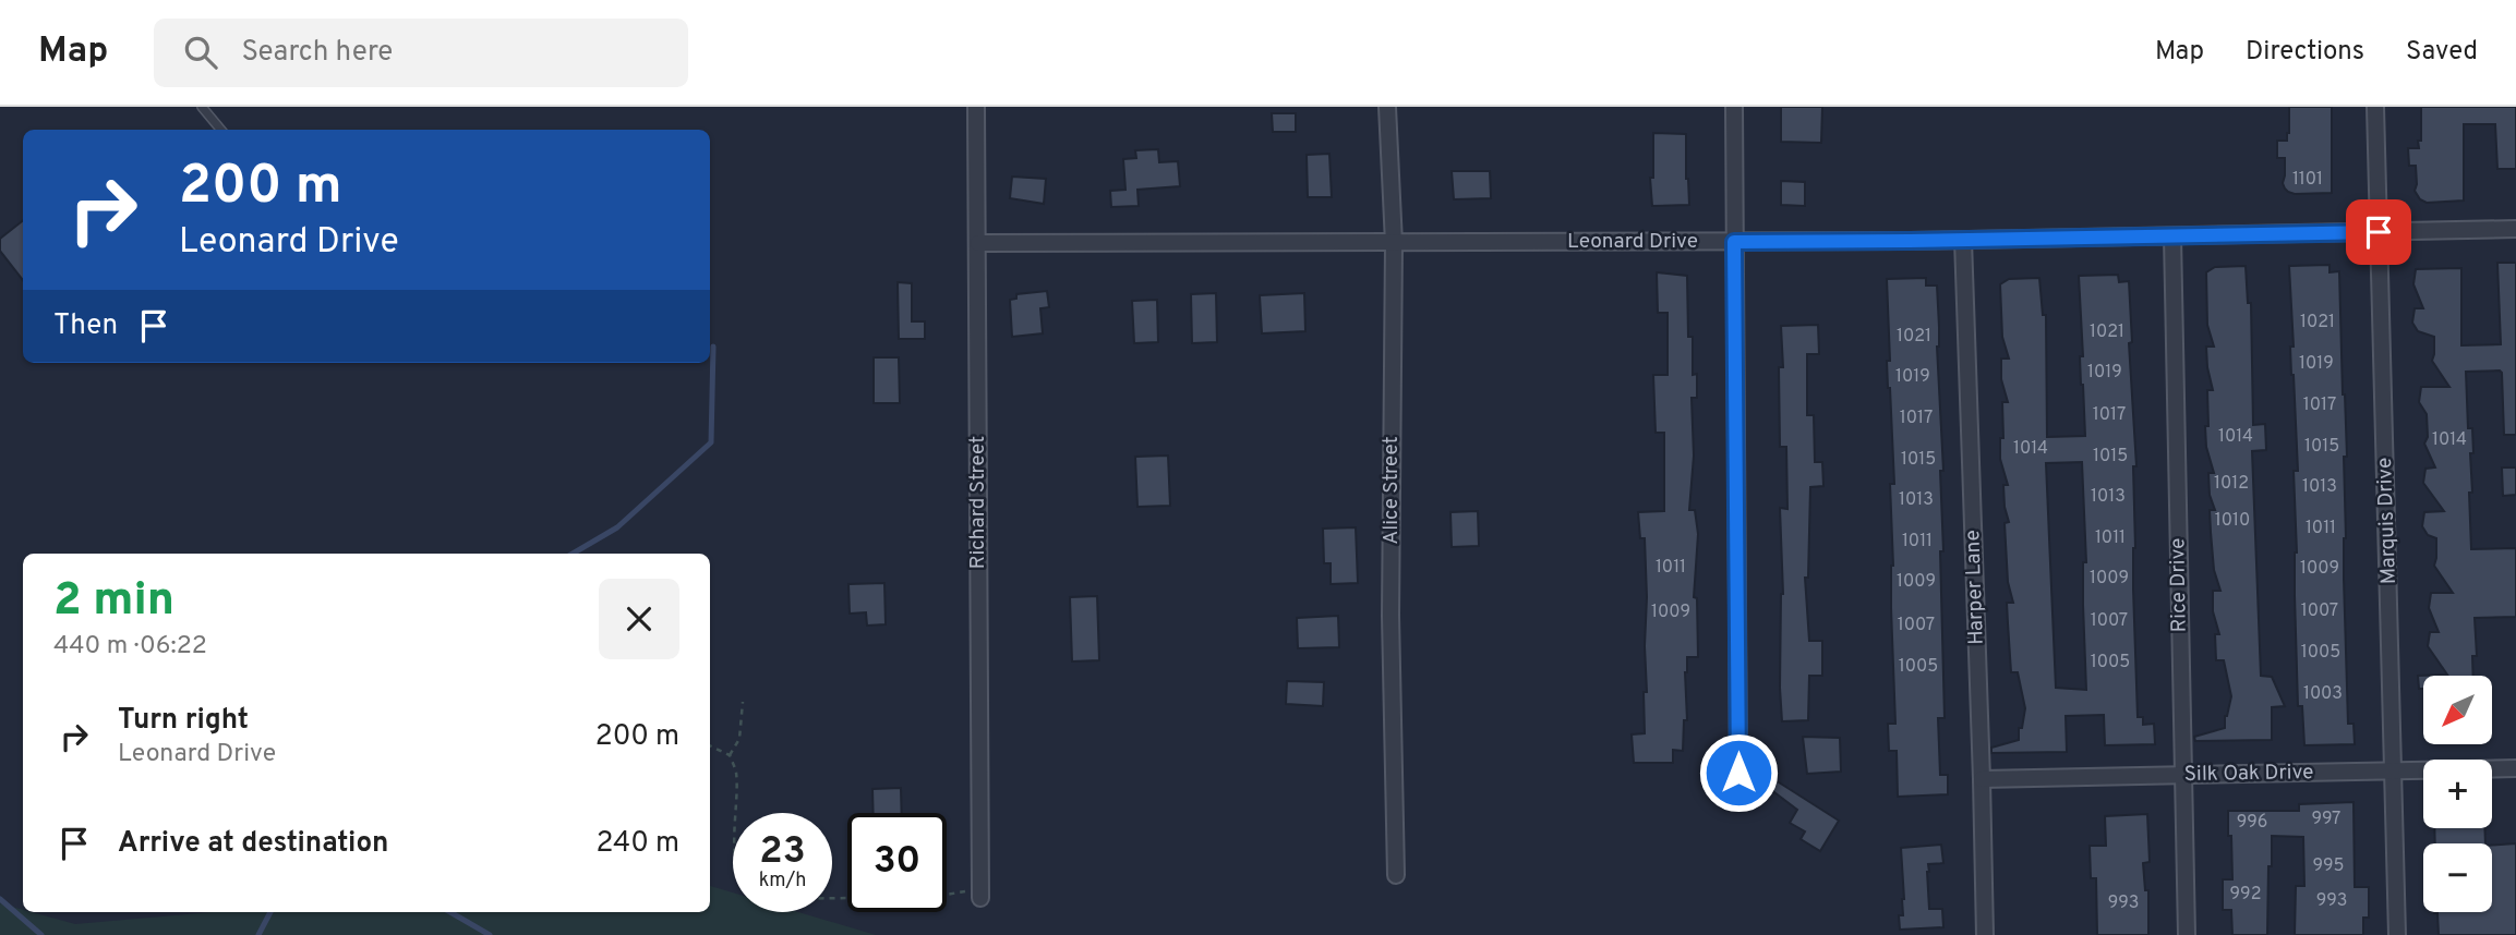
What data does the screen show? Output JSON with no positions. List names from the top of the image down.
{
  "streets": {
    "street": [
      "Leonard Drive",
      "Alice Street",
      "Richard Street",
      "Marquis Drive",
      "Rice Drive",
      "Harper Lane",
      "Silk Oak Drive"
    ]
  },
  "crossings": [
    ["Leonard Drive", "Alice Street"],
    ["Leonard Drive", "Richard Street"],
    ["Leonard Drive", "Marquis Drive"],
    ["Leonard Drive", "Rice Drive"],
    ["Leonard Drive", "Harper Lane"],
    ["Marquis Drive", "Silk Oak Drive"],
    ["Rice Drive", "Silk Oak Drive"],
    ["Harper Lane", "Silk Oak Drive"]
  ],
  "house_numbers": [
    "1101",
    "1021",
    "1021",
    "1021",
    "1019",
    "1019",
    "1019",
    "1017",
    "1017",
    "1017",
    "1014",
    "1014",
    "1015",
    "1014",
    "1015",
    "1015",
    "1012",
    "1013",
    "1013",
    "1013",
    "1010",
    "1011",
    "1011",
    "1011",
    "1011",
    "1009",
    "1009",
    "1009",
    "1007",
    "1009",
    "1007",
    "1007",
    "1005",
    "1005",
    "1005",
    "1003",
    "997",
    "996",
    "995",
    "992",
    "993",
    "993"
  ],
  "north": "bottom left",
  "page": {
    "header": "Map",
    "search": "Search here",
    "nav": ["Map", "Directions", "Saved"],
    "turn": ["200 m", "Leonard Drive"],
    "then": "Then",
    "heading": ["2 min", "440 m · 06:22"],
    "map_buttons": ["+", "−"],
    "list": [
      {
        "name": "Turn right",
        "note": "Leonard Drive",
        "value": "200 m"
      },
      {
        "name": "Arrive at destination",
        "value": "240 m"
      }
    ],
    "speed": "23 km/h",
    "limit": "30"
  }
}
